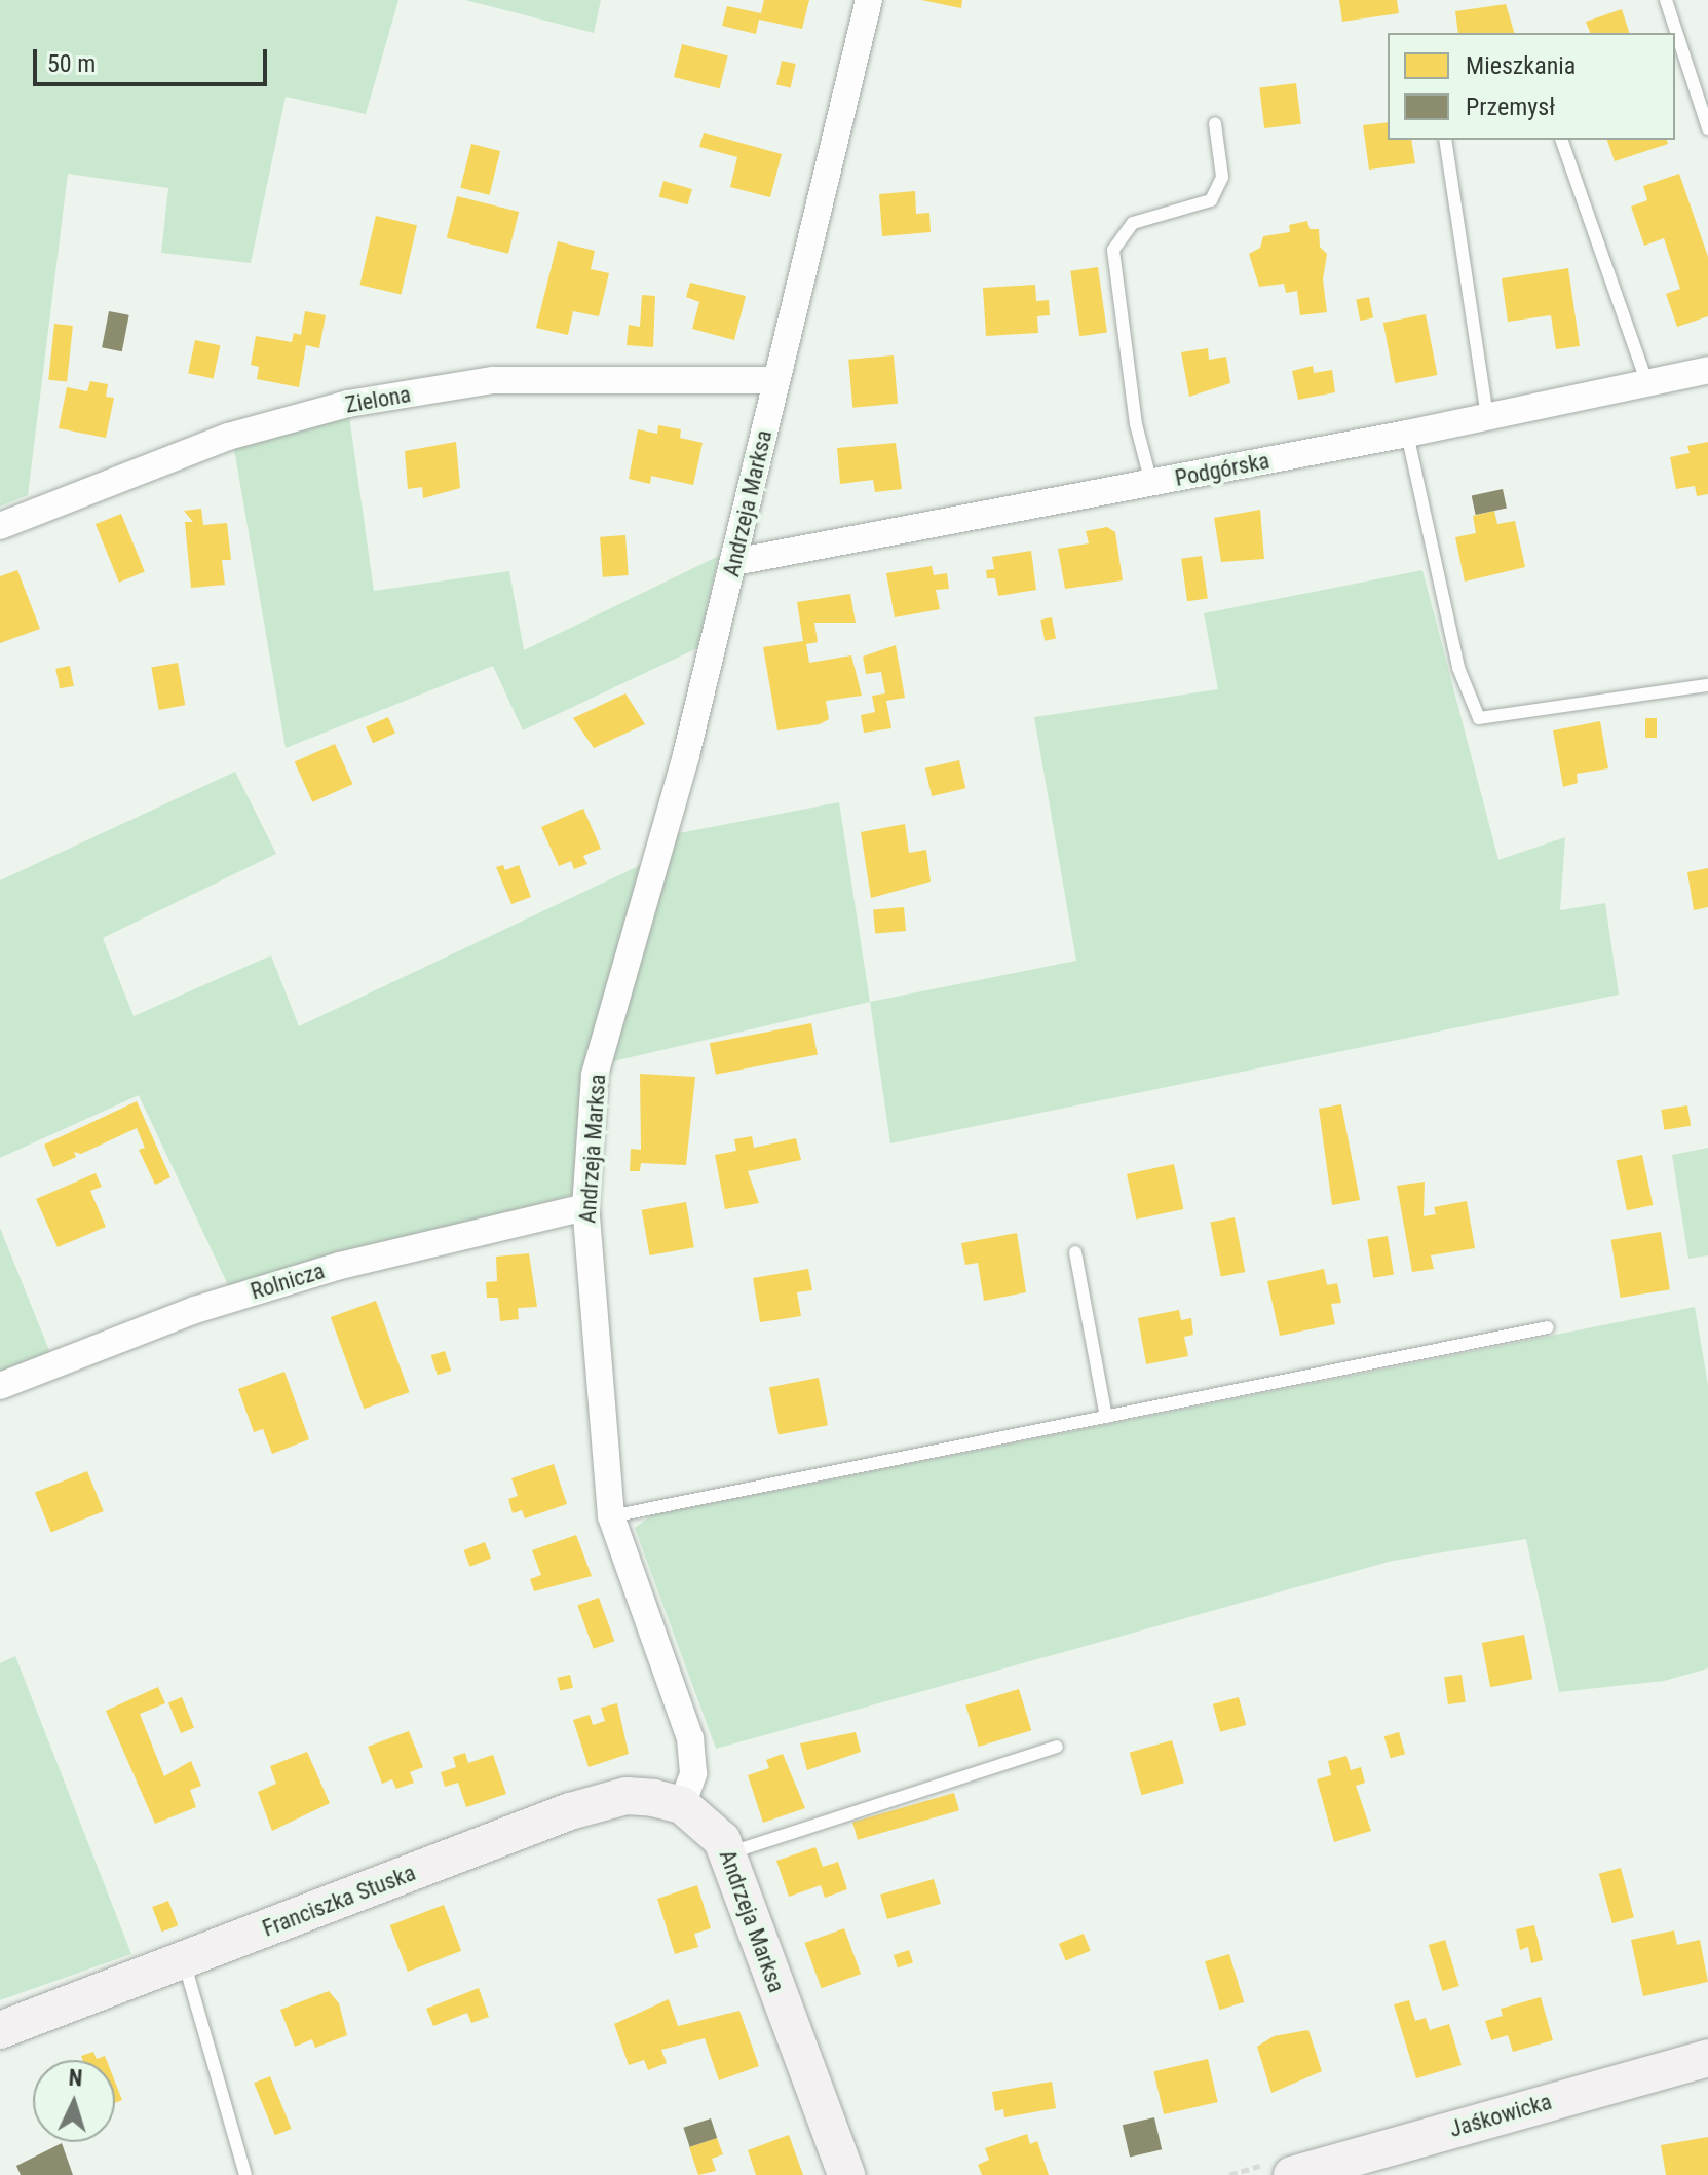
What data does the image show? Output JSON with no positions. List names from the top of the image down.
{
  "streets": {
    "street": [
      "Zielona",
      "Podgórska",
      "Andrzeja Marksa",
      "Rolnicza",
      "Franciszka Stuska",
      "Jaśkowicka"
    ]
  },
  "crossings": [
    ["Zielona", "Andrzeja Marksa"],
    ["Podgórska", "Andrzeja Marksa"],
    ["Andrzeja Marksa", "Rolnicza"],
    ["Andrzeja Marksa", "Franciszka Stuska"]
  ],
  "legend": ["Mieszkania", "Przemysł"],
  "scale_bar": "50 m",
  "north": "top"
}
